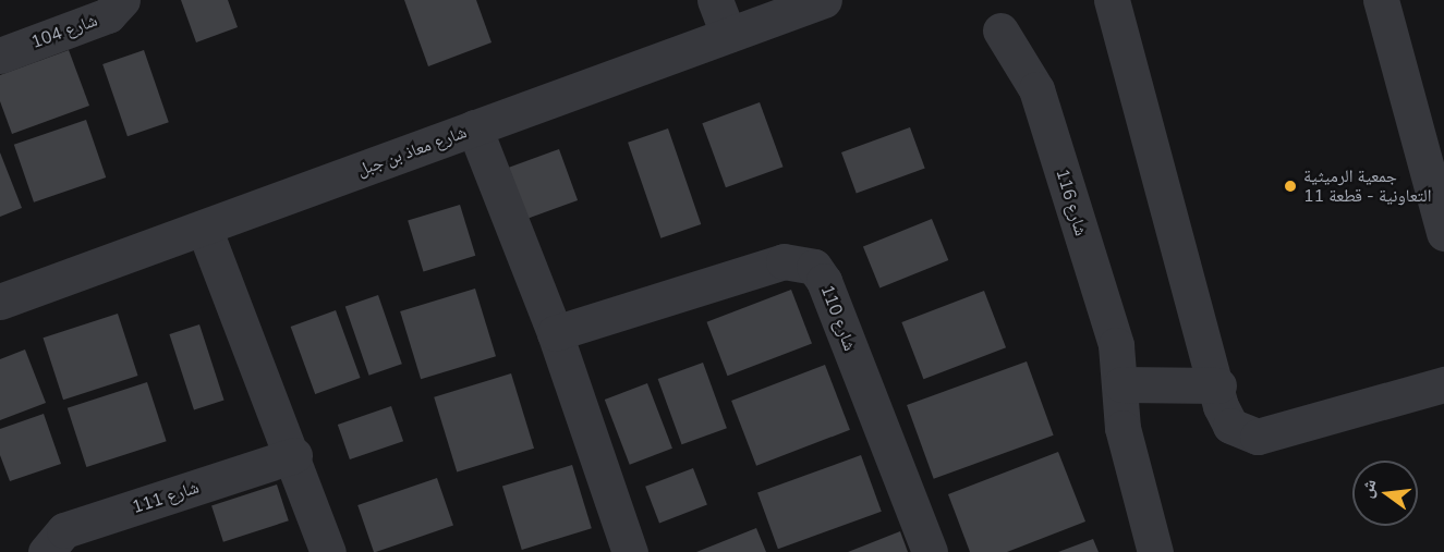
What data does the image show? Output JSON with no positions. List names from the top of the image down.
{
  "streets": {
    "street": [
      "شارع 104",
      "شارع معاذ بن جبل",
      "شارع 116",
      "شارع 110",
      "شارع 111"
    ]
  },
  "places": ["جمعية الرميثية التعاونية - قطعة 11"],
  "north": "left"
}
